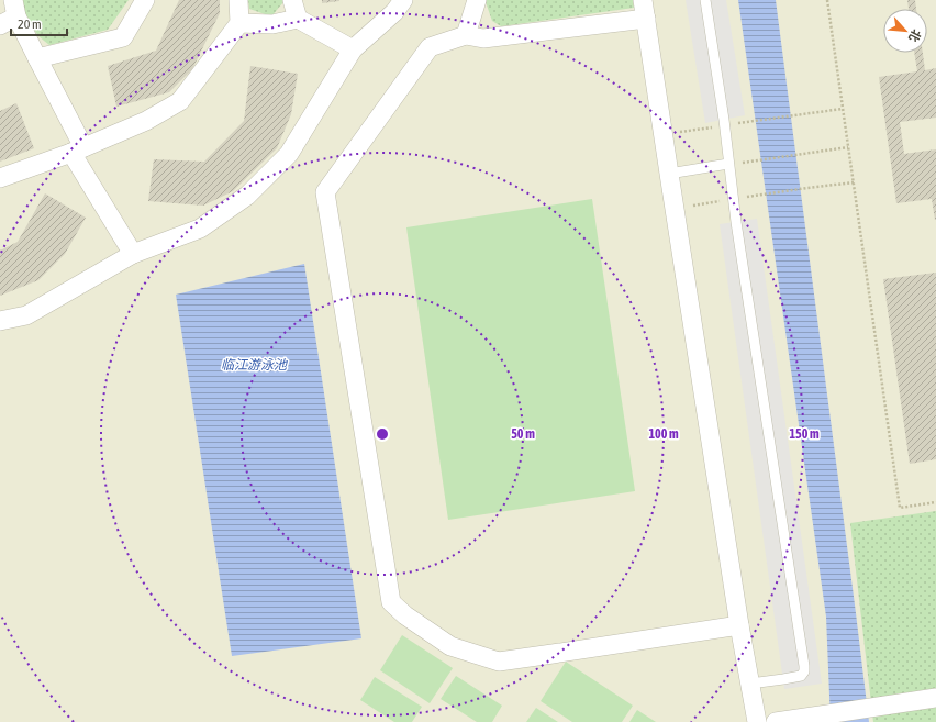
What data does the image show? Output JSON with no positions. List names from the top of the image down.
{
  "water": ["临江游泳池"],
  "scale_bar": "20 m",
  "north": "bottom right",
  "rings": ["50 m", "100 m", "150 m"]
}
